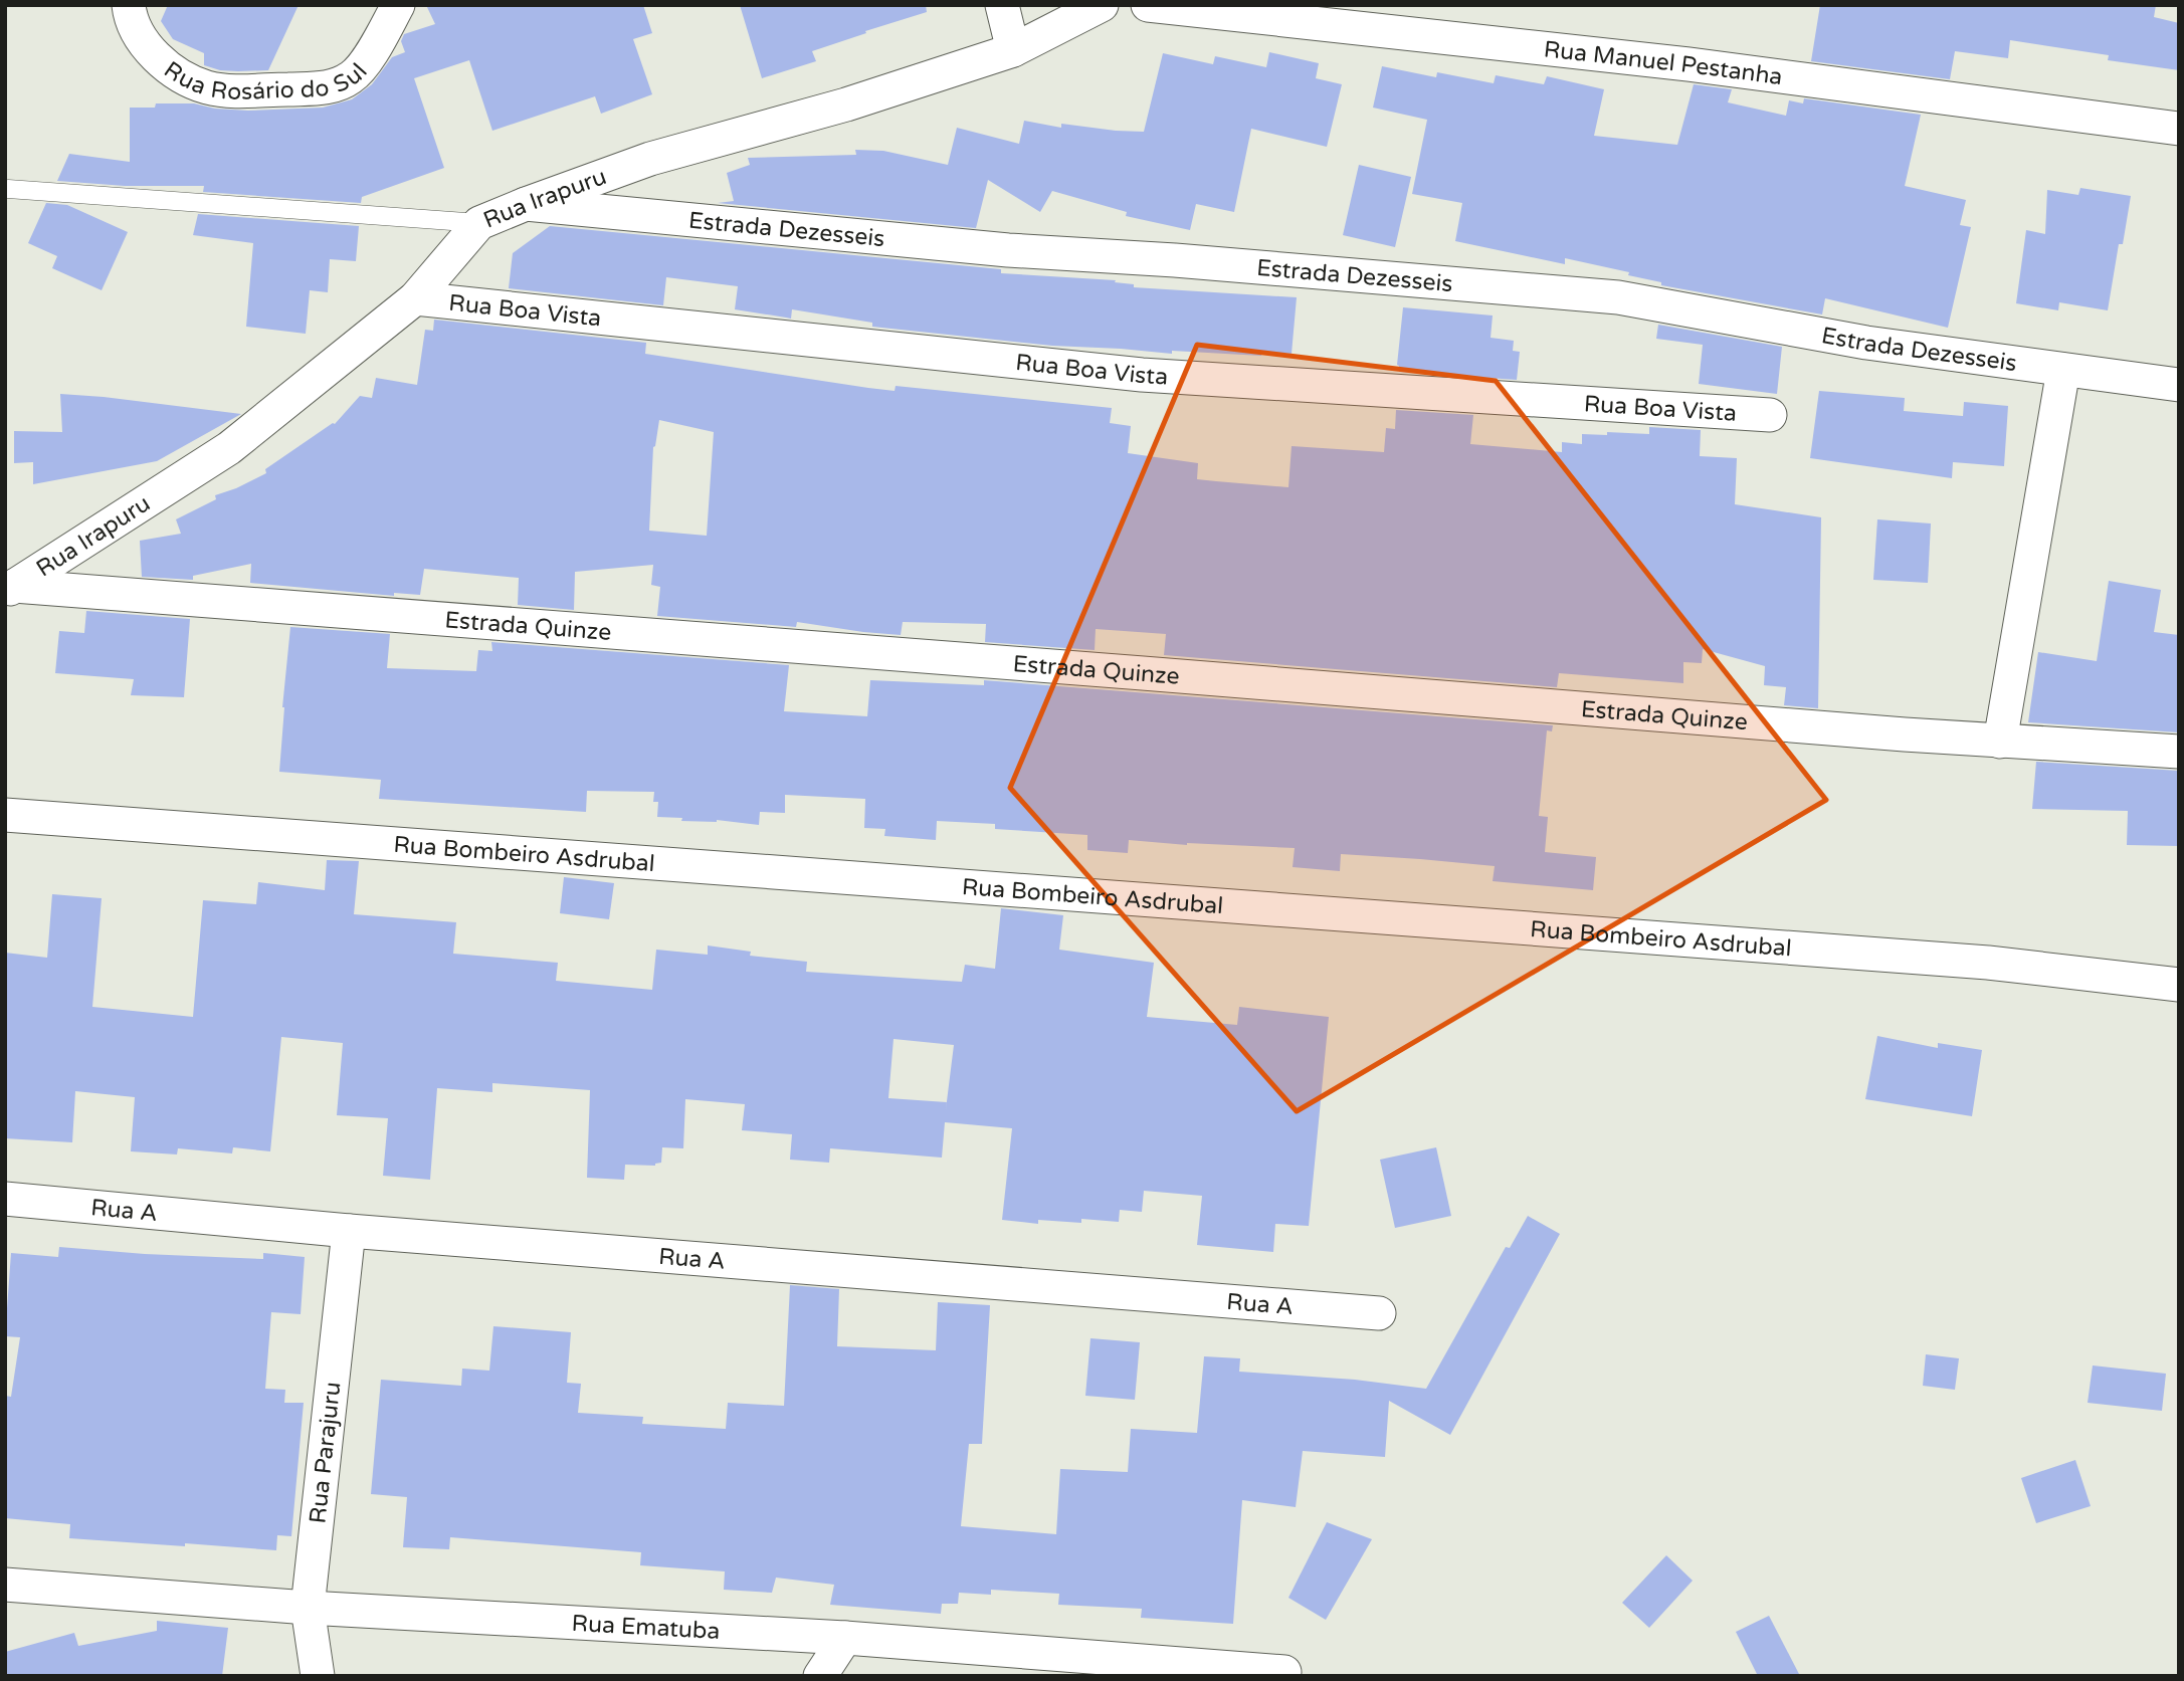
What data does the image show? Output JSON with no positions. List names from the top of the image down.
{
  "streets": {
    "street": [
      "Rua Rosário do Sul",
      "Rua Manuel Pestanha",
      "Rua Irapuru",
      "Estrada Dezesseis",
      "Rua Boa Vista",
      "Estrada Quinze",
      "Rua Bombeiro Asdrubal",
      "Rua A",
      "Rua Parajuru",
      "Rua Ematuba"
    ]
  },
  "crossings": [
    ["Rua Irapuru", "Estrada Dezesseis"],
    ["Rua Irapuru", "Rua Boa Vista"],
    ["Rua Irapuru", "Estrada Quinze"],
    ["Rua A", "Rua Parajuru"],
    ["Rua Parajuru", "Rua Ematuba"]
  ]
}
